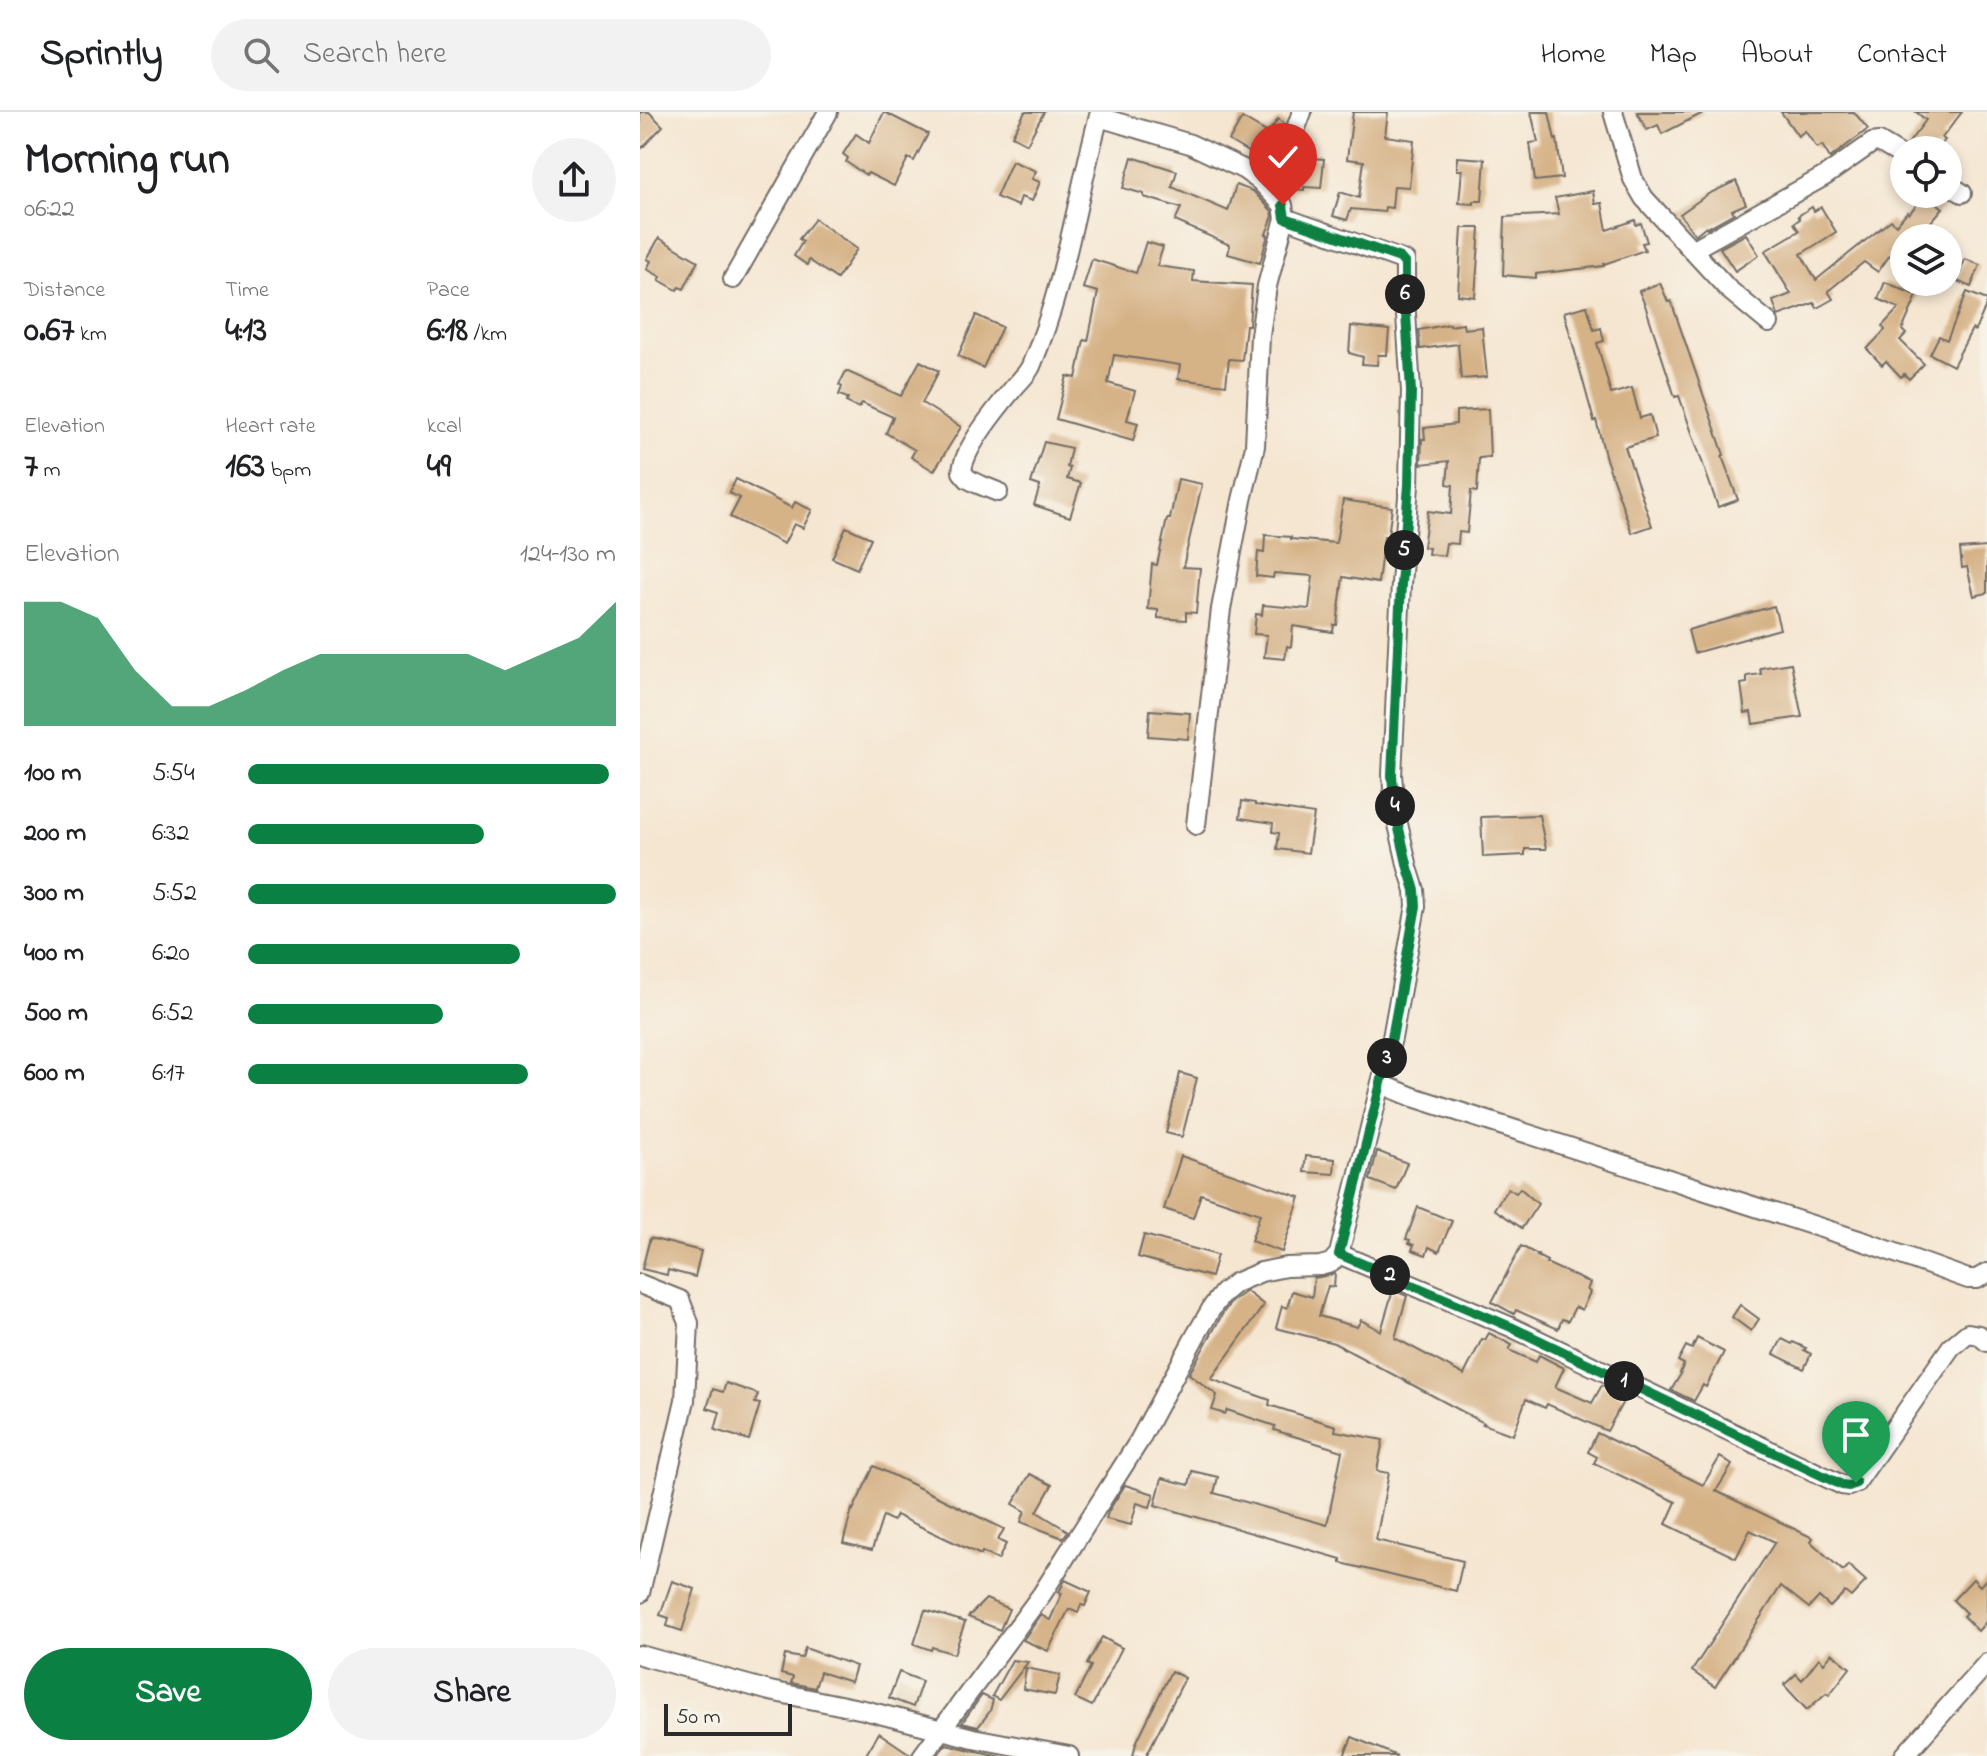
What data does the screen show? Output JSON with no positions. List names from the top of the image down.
{
  "scale_bar": "50 m",
  "page": {
    "header": "Sprintly",
    "search": "Search here",
    "nav": [
      "Home",
      "Map",
      "About",
      "Contact"
    ],
    "heading": ["Morning run", "06:22"],
    "stats": [
      ["Distance", "0.67 km"],
      ["Time", "4:13"],
      ["Pace", "6:18 /km"],
      ["Elevation", "7 m"],
      ["Heart rate", "163 bpm"],
      ["kcal", "49"]
    ],
    "pins": [
      "6",
      "5",
      "4",
      "3",
      "2",
      "1"
    ],
    "chart": ["Elevation", "124–130 m"],
    "list": [
      {
        "name": "100 m",
        "note": "5:54"
      },
      {
        "name": "200 m",
        "note": "6:32"
      },
      {
        "name": "300 m",
        "note": "5:52"
      },
      {
        "name": "400 m",
        "note": "6:20"
      },
      {
        "name": "500 m",
        "note": "6:52"
      },
      {
        "name": "600 m",
        "note": "6:17"
      }
    ],
    "buttons": ["Save", "Share"],
    "scale": "50 m"
  }
}
